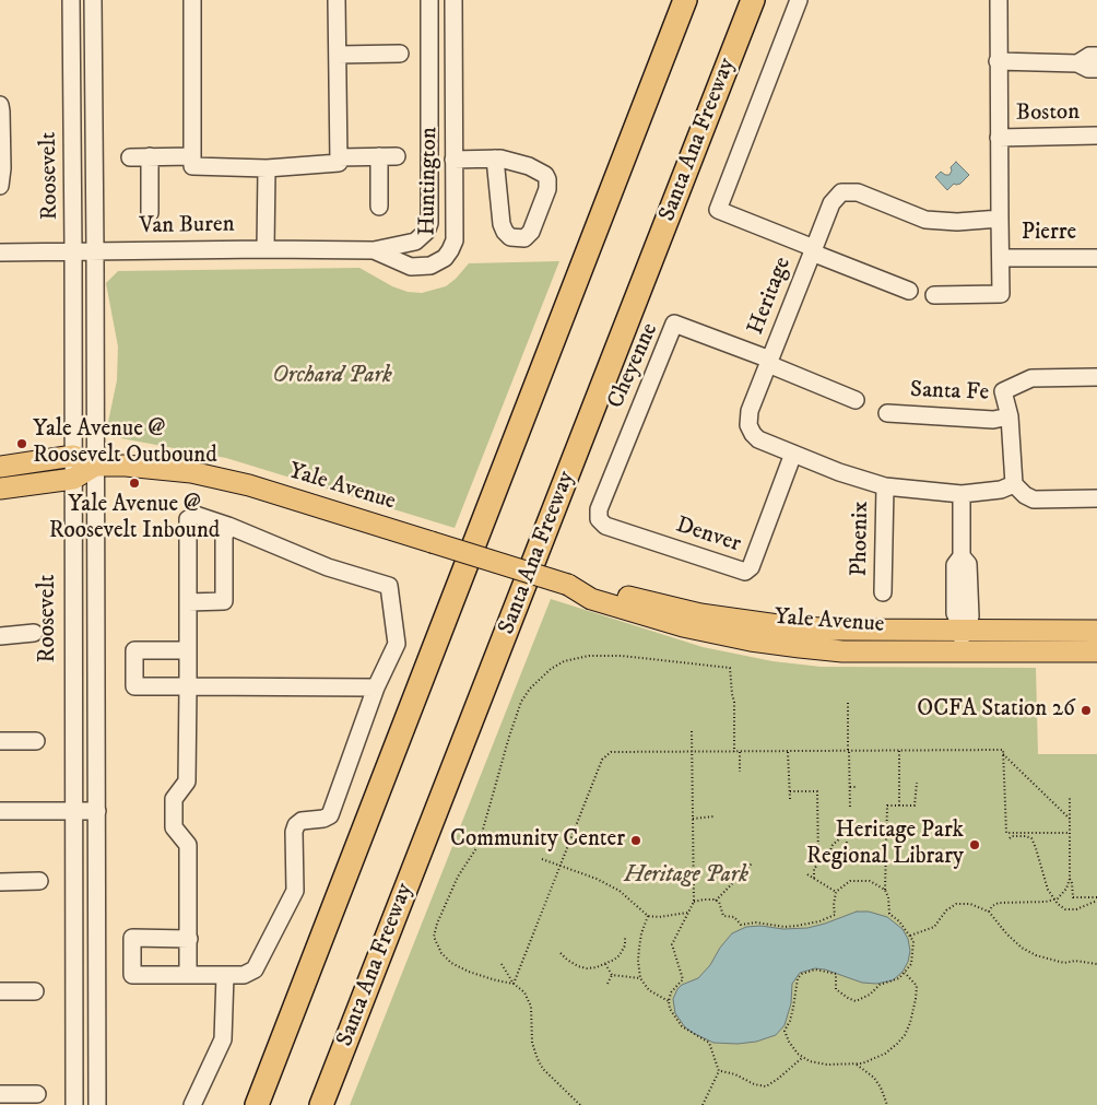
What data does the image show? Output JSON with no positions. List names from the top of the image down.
{
  "streets": {
    "highway": ["Santa Ana Freeway"],
    "main road": ["Yale Avenue"],
    "street": [
      "Boston",
      "Roosevelt",
      "Huntington",
      "Van Buren",
      "Pierre",
      "Heritage",
      "Cheyenne",
      "Santa Fe",
      "Denver",
      "Phoenix"
    ]
  },
  "crossings": [
    ["Roosevelt", "Van Buren"],
    ["Roosevelt", "Yale Avenue"],
    ["Huntington", "Van Buren"],
    ["Heritage", "Cheyenne"],
    ["Heritage", "Denver"],
    ["Heritage", "Phoenix"],
    ["Cheyenne", "Denver"]
  ],
  "parks": ["Orchard Park", "Heritage Park"],
  "places": [
    "Yale Avenue @ Roosevelt Outbound",
    "Yale Avenue @ Roosevelt Inbound",
    "OCFA Station 26",
    "Community Center",
    "Heritage Park Regional Library"
  ]
}
